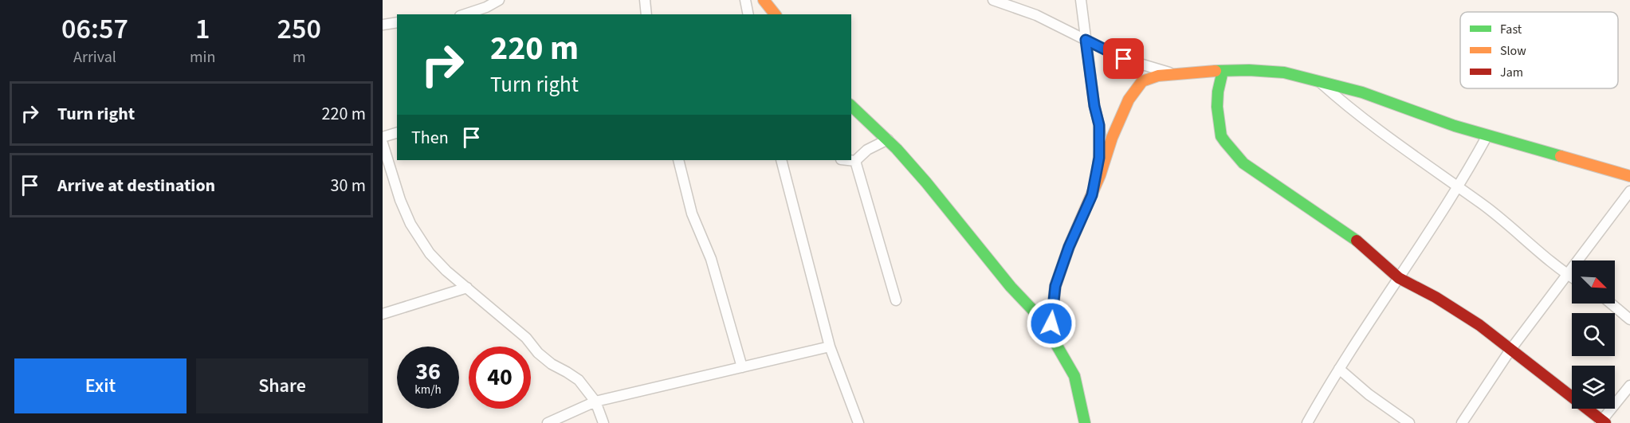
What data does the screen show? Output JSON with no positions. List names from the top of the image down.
{
  "legend": ["Fast", "Slow", "Jam"],
  "north": "bottom right",
  "page": {
    "eta": [
      "06:57",
      "Arrival",
      "1",
      "min",
      "250",
      "m"
    ],
    "turn": ["220 m", "Turn right"],
    "list": [
      {
        "name": "Turn right",
        "value": "220 m"
      },
      {
        "name": "Arrive at destination",
        "value": "30 m"
      }
    ],
    "then": "Then",
    "speed": "36 km/h",
    "limit": "40",
    "buttons": ["Exit", "Share"]
  }
}
